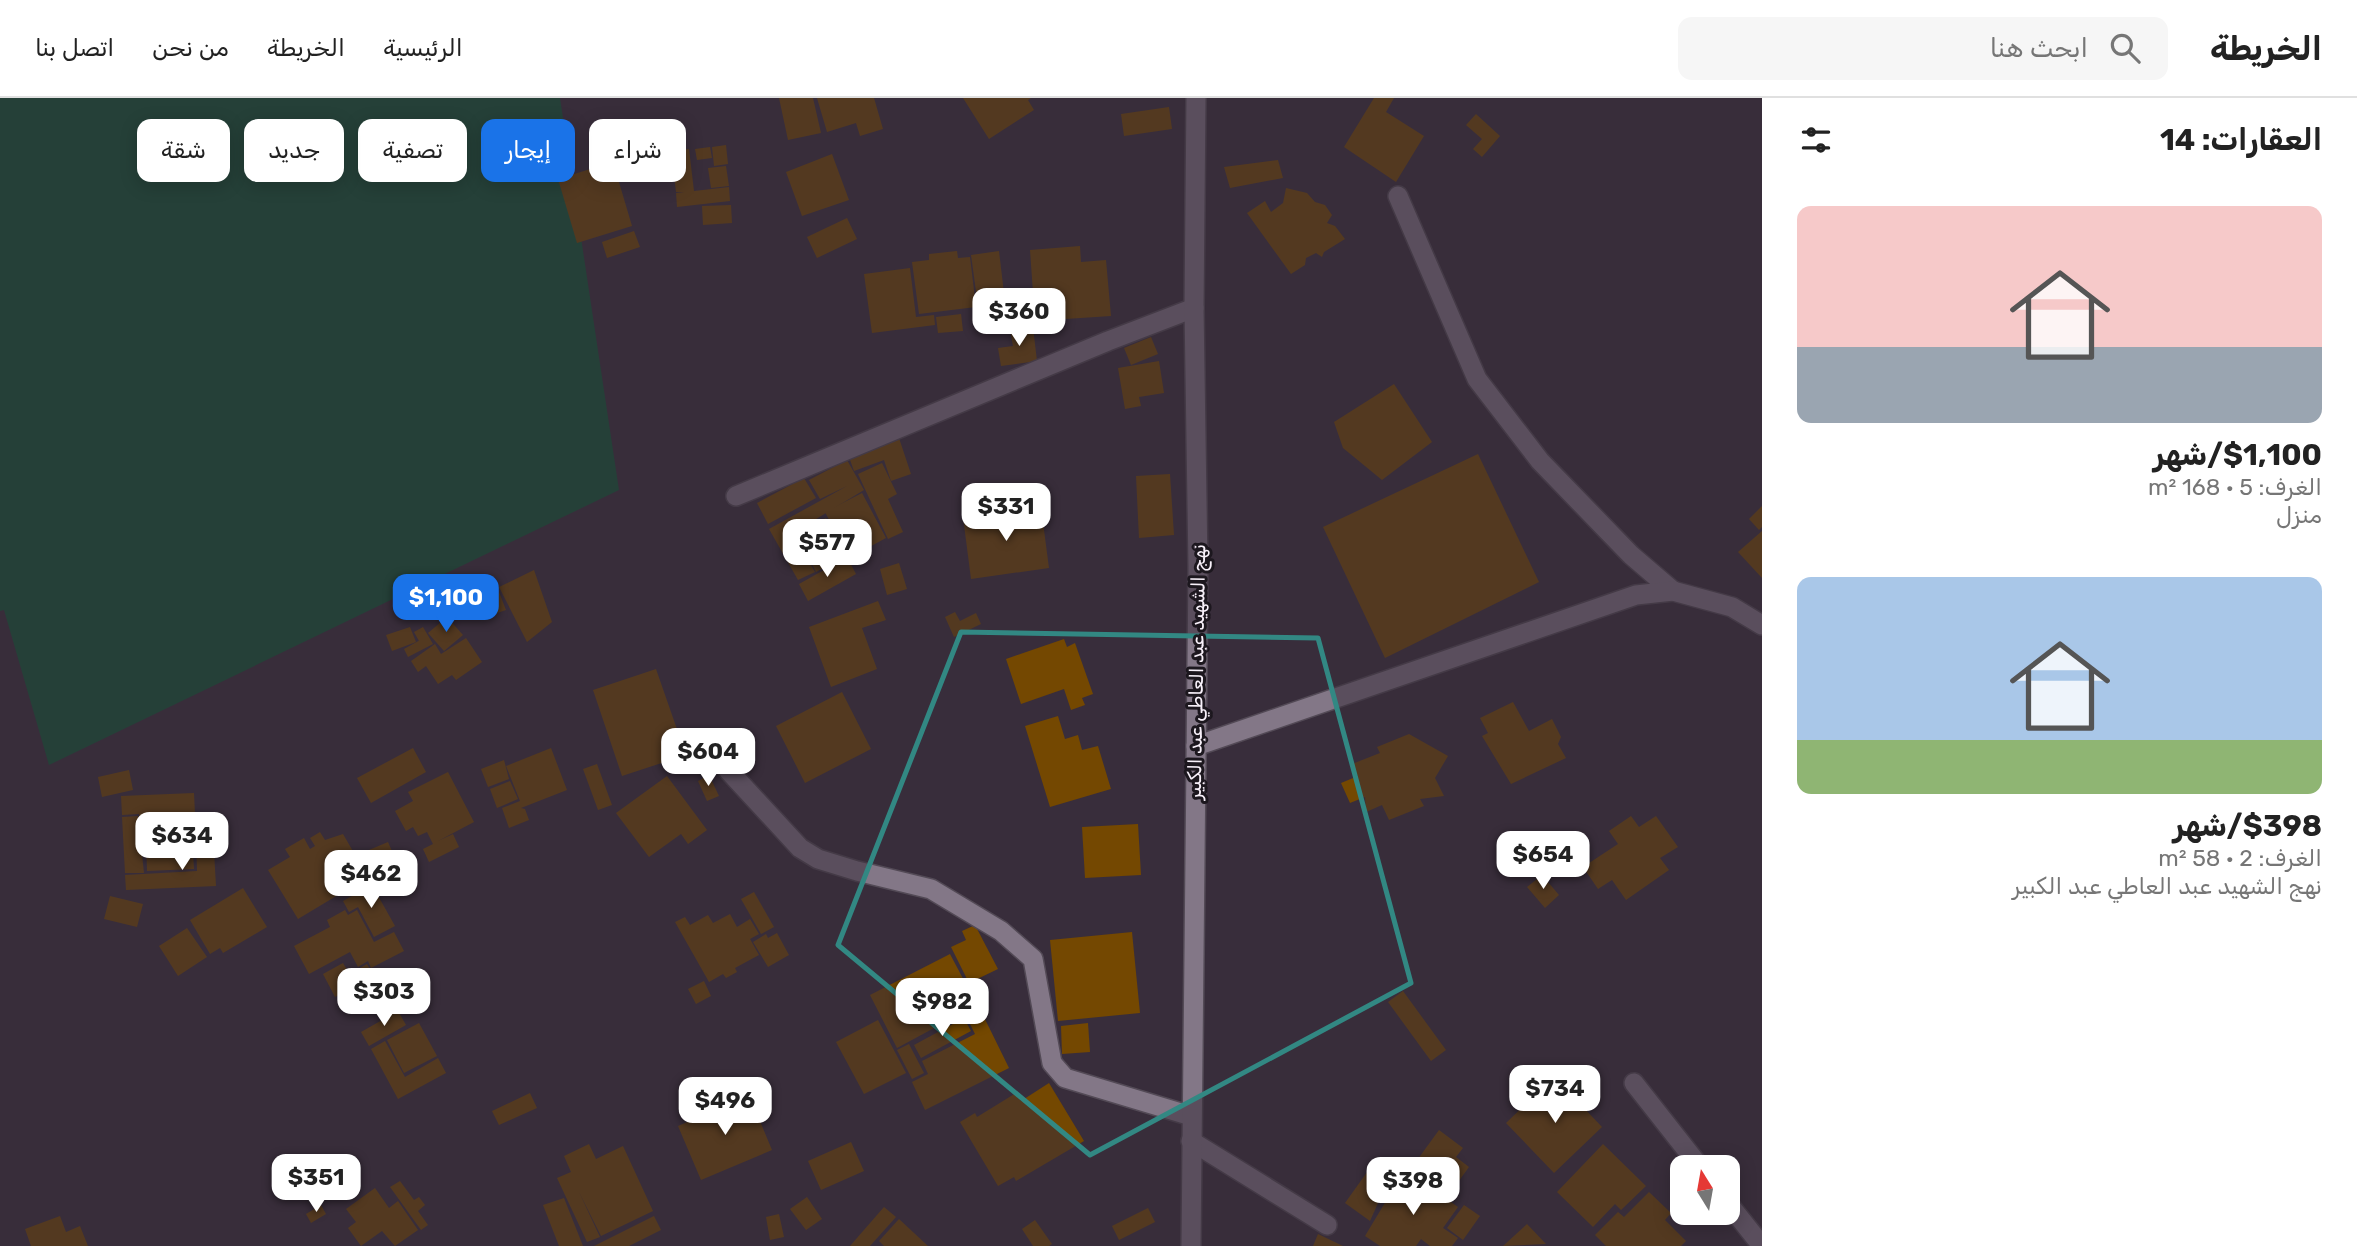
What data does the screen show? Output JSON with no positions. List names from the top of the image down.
{
  "streets": {
    "street": ["نهج الشهيد عبد العاطي عبد الكبير"]
  },
  "north": "top",
  "page": {
    "header": "الخريطة",
    "search": "ابحث هنا",
    "nav": [
      "الرئيسية",
      "الخريطة",
      "من نحن",
      "اتصل بنا"
    ],
    "heading": "العقارات: 14",
    "chip": [
      "شراء",
      "إيجار",
      "تصفية",
      "جديد",
      "شقة"
    ],
    "list": [
      {
        "name": "$1,100/شهر",
        "note": "الغرف: 5 · 168 m² · منزل"
      },
      {
        "name": "$398/شهر",
        "note": "الغرف: 2 · 58 m² · نهج الشهيد عبد العاطي عبد الكبير"
      }
    ],
    "price": [
      "$360",
      "$331",
      "$577",
      "$1,100",
      "$604",
      "$634",
      "$654",
      "$462",
      "$303",
      "$982",
      "$734",
      "$496",
      "$351",
      "$398"
    ]
  }
}
